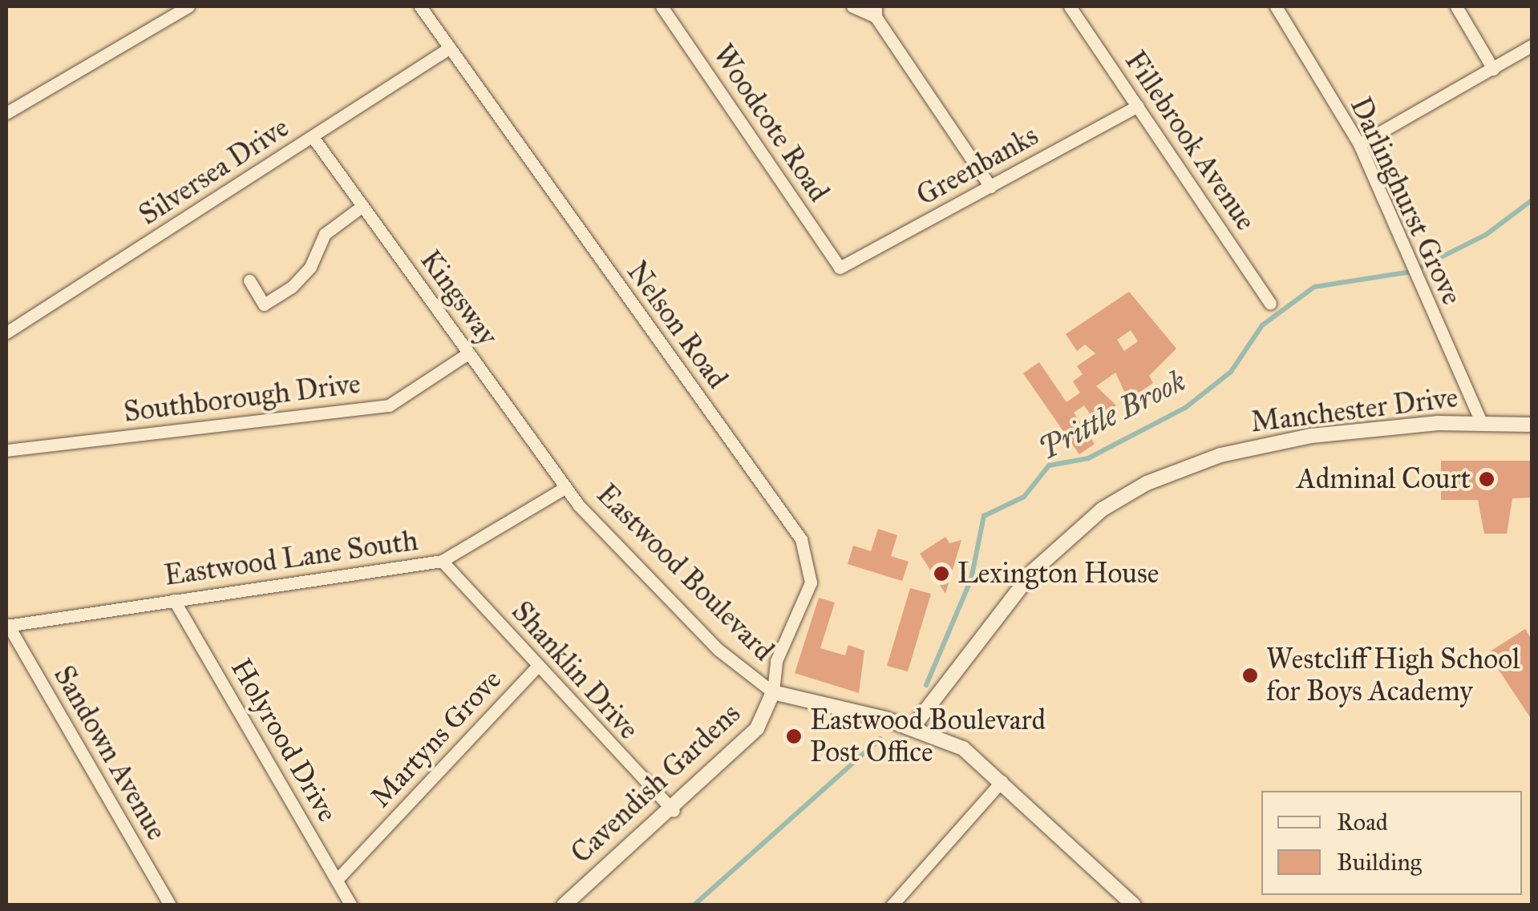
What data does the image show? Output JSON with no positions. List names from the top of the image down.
{
  "streets": {
    "street": [
      "Woodcote Road",
      "Fillebrook Avenue",
      "Greenbanks",
      "Silversea Drive",
      "Darlinghurst Grove",
      "Kingsway",
      "Nelson Road",
      "Southborough Drive",
      "Manchester Drive",
      "Eastwood Lane South",
      "Eastwood Boulevard",
      "Shanklin Drive",
      "Martyns Grove",
      "Holyrood Drive",
      "Sandown Avenue",
      "Cavendish Gardens"
    ]
  },
  "crossings": [
    ["Woodcote Road", "Greenbanks"],
    ["Fillebrook Avenue", "Greenbanks"],
    ["Silversea Drive", "Kingsway"],
    ["Silversea Drive", "Nelson Road"],
    ["Darlinghurst Grove", "Manchester Drive"],
    ["Kingsway", "Southborough Drive"],
    ["Kingsway", "Eastwood Lane South"],
    ["Kingsway", "Eastwood Boulevard"],
    ["Nelson Road", "Eastwood Boulevard"],
    ["Nelson Road", "Cavendish Gardens"],
    ["Manchester Drive", "Eastwood Boulevard"],
    ["Eastwood Lane South", "Eastwood Boulevard"],
    ["Eastwood Lane South", "Shanklin Drive"],
    ["Eastwood Lane South", "Holyrood Drive"],
    ["Eastwood Lane South", "Sandown Avenue"],
    ["Eastwood Boulevard", "Cavendish Gardens"],
    ["Shanklin Drive", "Martyns Grove"],
    ["Shanklin Drive", "Cavendish Gardens"],
    ["Martyns Grove", "Holyrood Drive"]
  ],
  "water": ["Prittle Brook"],
  "places": [
    "Adminal Court",
    "Lexington House",
    "Westcliff High School for Boys Academy",
    "Eastwood Boulevard Post Office"
  ],
  "legend": ["Road", "Building"]
}
